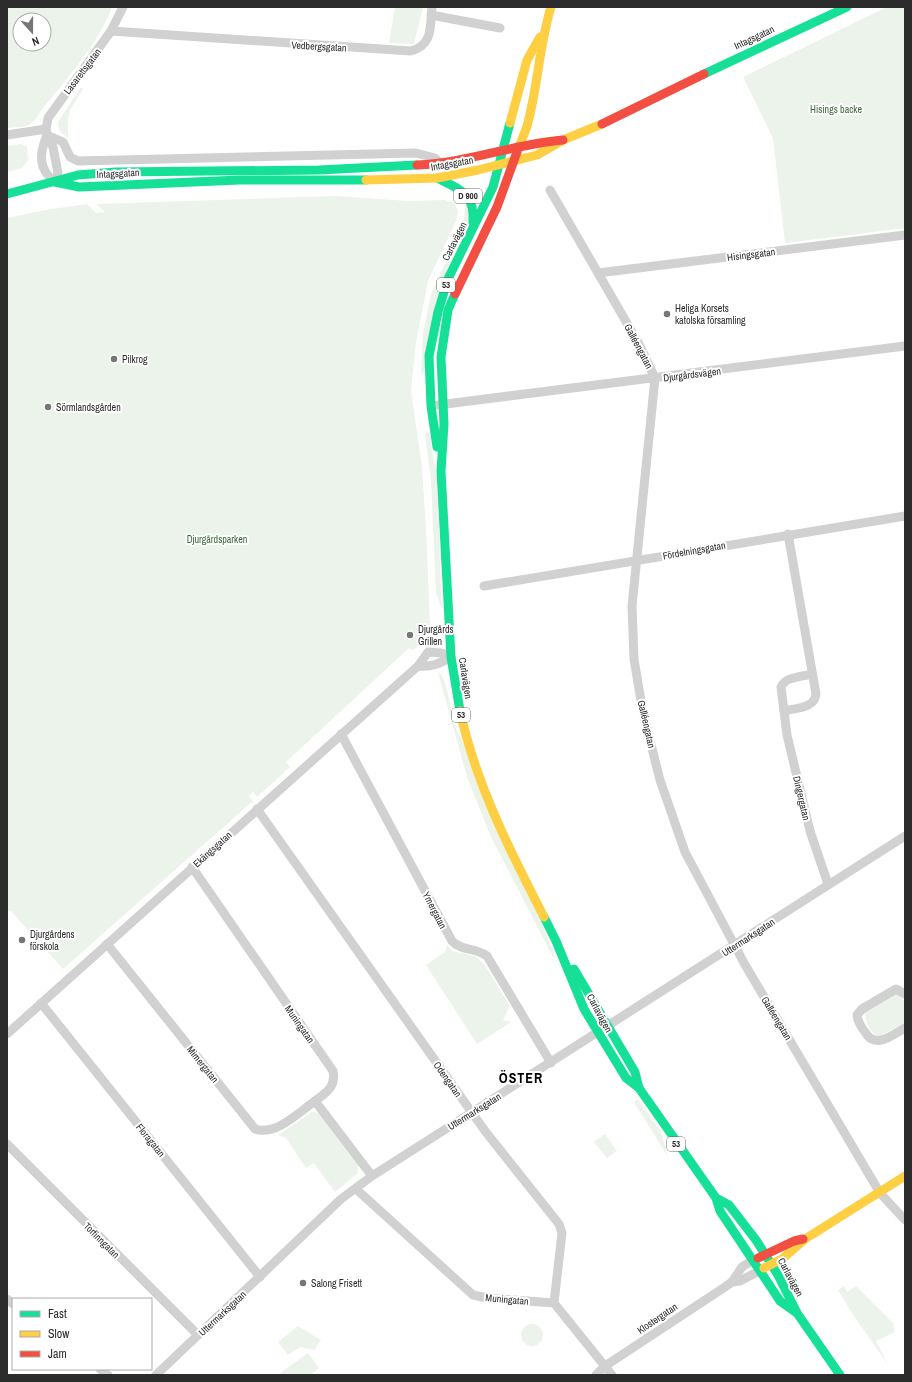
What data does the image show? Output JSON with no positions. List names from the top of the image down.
{
  "streets": {
    "main road": [
      "Intagsgatan",
      "D 900",
      "Carlavägen",
      "53",
      "Klostergatan"
    ],
    "street": [
      "Vedbergsgatan",
      "Lasarettsgatan",
      "Hisingsgatan",
      "Galléengatan",
      "Djurgårdsvägen",
      "Fördelningsgatan",
      "Dingergatan",
      "Ekängsgatan",
      "Ymergatan",
      "Uttermarksgatan",
      "Muningatan",
      "Mimergatan",
      "Odengatan",
      "Floragatan",
      "Torfinngatan"
    ]
  },
  "crossings": [
    ["Intagsgatan", "Lasarettsgatan"],
    ["Intagsgatan", "D 900"],
    ["Intagsgatan", "Carlavägen"],
    ["Vedbergsgatan", "Lasarettsgatan"],
    ["Lasarettsgatan", "D 900"],
    ["D 900", "Carlavägen"],
    ["Carlavägen", "Djurgårdsvägen"],
    ["Carlavägen", "Ekängsgatan"],
    ["Carlavägen", "Uttermarksgatan"],
    ["Carlavägen", "Klostergatan"],
    ["Hisingsgatan", "Galléengatan"],
    ["Galléengatan", "Djurgårdsvägen"],
    ["Galléengatan", "Fördelningsgatan"],
    ["Galléengatan", "Uttermarksgatan"],
    ["Galléengatan", "Klostergatan"],
    ["Dingergatan", "Uttermarksgatan"],
    ["Ekängsgatan", "Ymergatan"],
    ["Ekängsgatan", "Muningatan"],
    ["Ekängsgatan", "Mimergatan"],
    ["Ekängsgatan", "Odengatan"],
    ["Ekängsgatan", "Floragatan"],
    ["Ymergatan", "Uttermarksgatan"],
    ["Uttermarksgatan", "Muningatan"],
    ["Uttermarksgatan", "Odengatan"],
    ["Uttermarksgatan", "Floragatan"],
    ["Uttermarksgatan", "Torfinngatan"],
    ["Muningatan", "Mimergatan"],
    ["Muningatan", "Odengatan"]
  ],
  "districts": ["ÖSTER"],
  "parks": ["Hisings backe", "Djurgårdsparken"],
  "places": [
    "Heliga Korsets katolska församling",
    "Pilkrog",
    "Sörmlandsgården",
    "Djurgårds Grillen",
    "Djurgårdens förskola",
    "Salong Frisett"
  ],
  "legend": ["Fast", "Slow", "Jam"],
  "north": "bottom"
}
